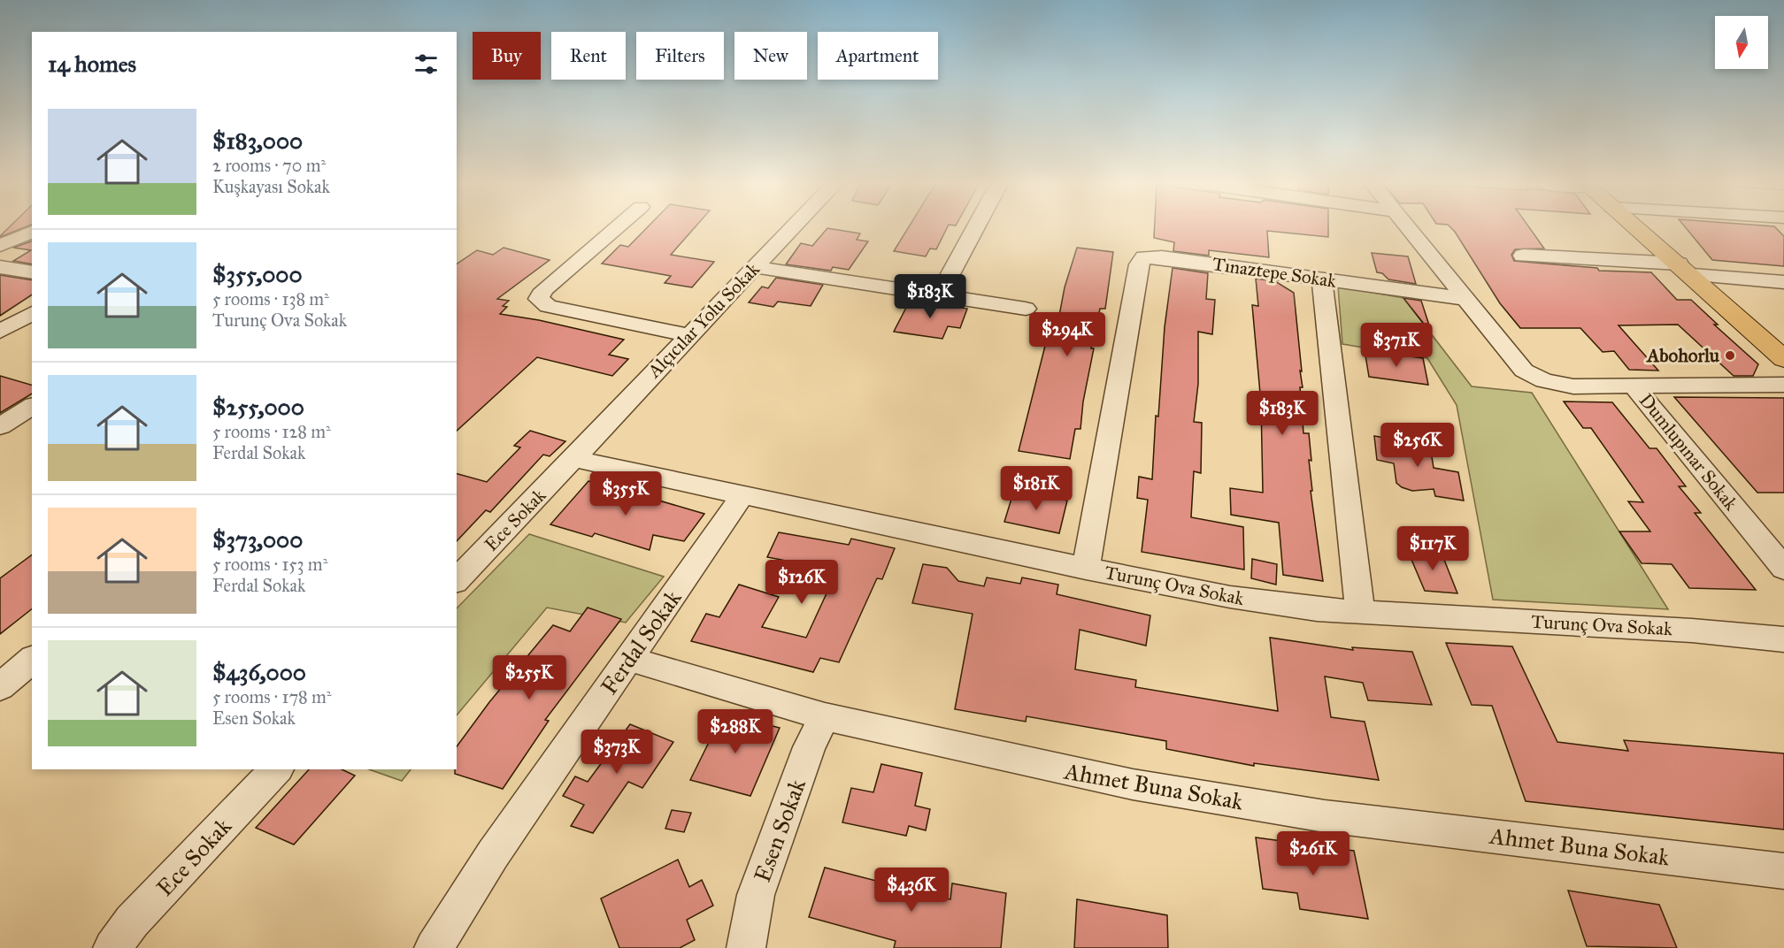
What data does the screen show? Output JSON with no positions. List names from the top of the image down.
{
  "streets": {
    "street": [
      "Tınaztepe Sokak",
      "Alçıcılar Yolu Sokak",
      "Dumlupınar Sokak",
      "Ece Sokak",
      "Turunç Ova Sokak",
      "Ferdal Sokak",
      "Ahmet Buna Sokak",
      "Esen Sokak"
    ]
  },
  "crossings": [
    ["Tınaztepe Sokak", "Dumlupınar Sokak"],
    ["Tınaztepe Sokak", "Turunç Ova Sokak"],
    ["Alçıcılar Yolu Sokak", "Ece Sokak"],
    ["Alçıcılar Yolu Sokak", "Turunç Ova Sokak"],
    ["Ece Sokak", "Turunç Ova Sokak"],
    ["Turunç Ova Sokak", "Ferdal Sokak"],
    ["Ferdal Sokak", "Ahmet Buna Sokak"],
    ["Ahmet Buna Sokak", "Esen Sokak"]
  ],
  "places": ["Abohorlu"],
  "north": "bottom",
  "page": {
    "chip": [
      "Buy",
      "Rent",
      "Filters",
      "New",
      "Apartment"
    ],
    "heading": "14 homes",
    "list": [
      {
        "name": "$183,000",
        "note": "2 rooms · 70 m² · Kuşkayası Sokak"
      },
      {
        "name": "$355,000",
        "note": "5 rooms · 138 m² · Turunç Ova Sokak"
      },
      {
        "name": "$255,000",
        "note": "5 rooms · 128 m² · Ferdal Sokak"
      },
      {
        "name": "$373,000",
        "note": "5 rooms · 153 m² · Ferdal Sokak"
      },
      {
        "name": "$436,000",
        "note": "5 rooms · 178 m² · Esen Sokak"
      }
    ],
    "price": [
      "$183K",
      "$294K",
      "$371K",
      "$183K",
      "$256K",
      "$181K",
      "$355K",
      "$117K",
      "$126K",
      "$255K",
      "$288K",
      "$373K",
      "$261K",
      "$436K"
    ]
  }
}
